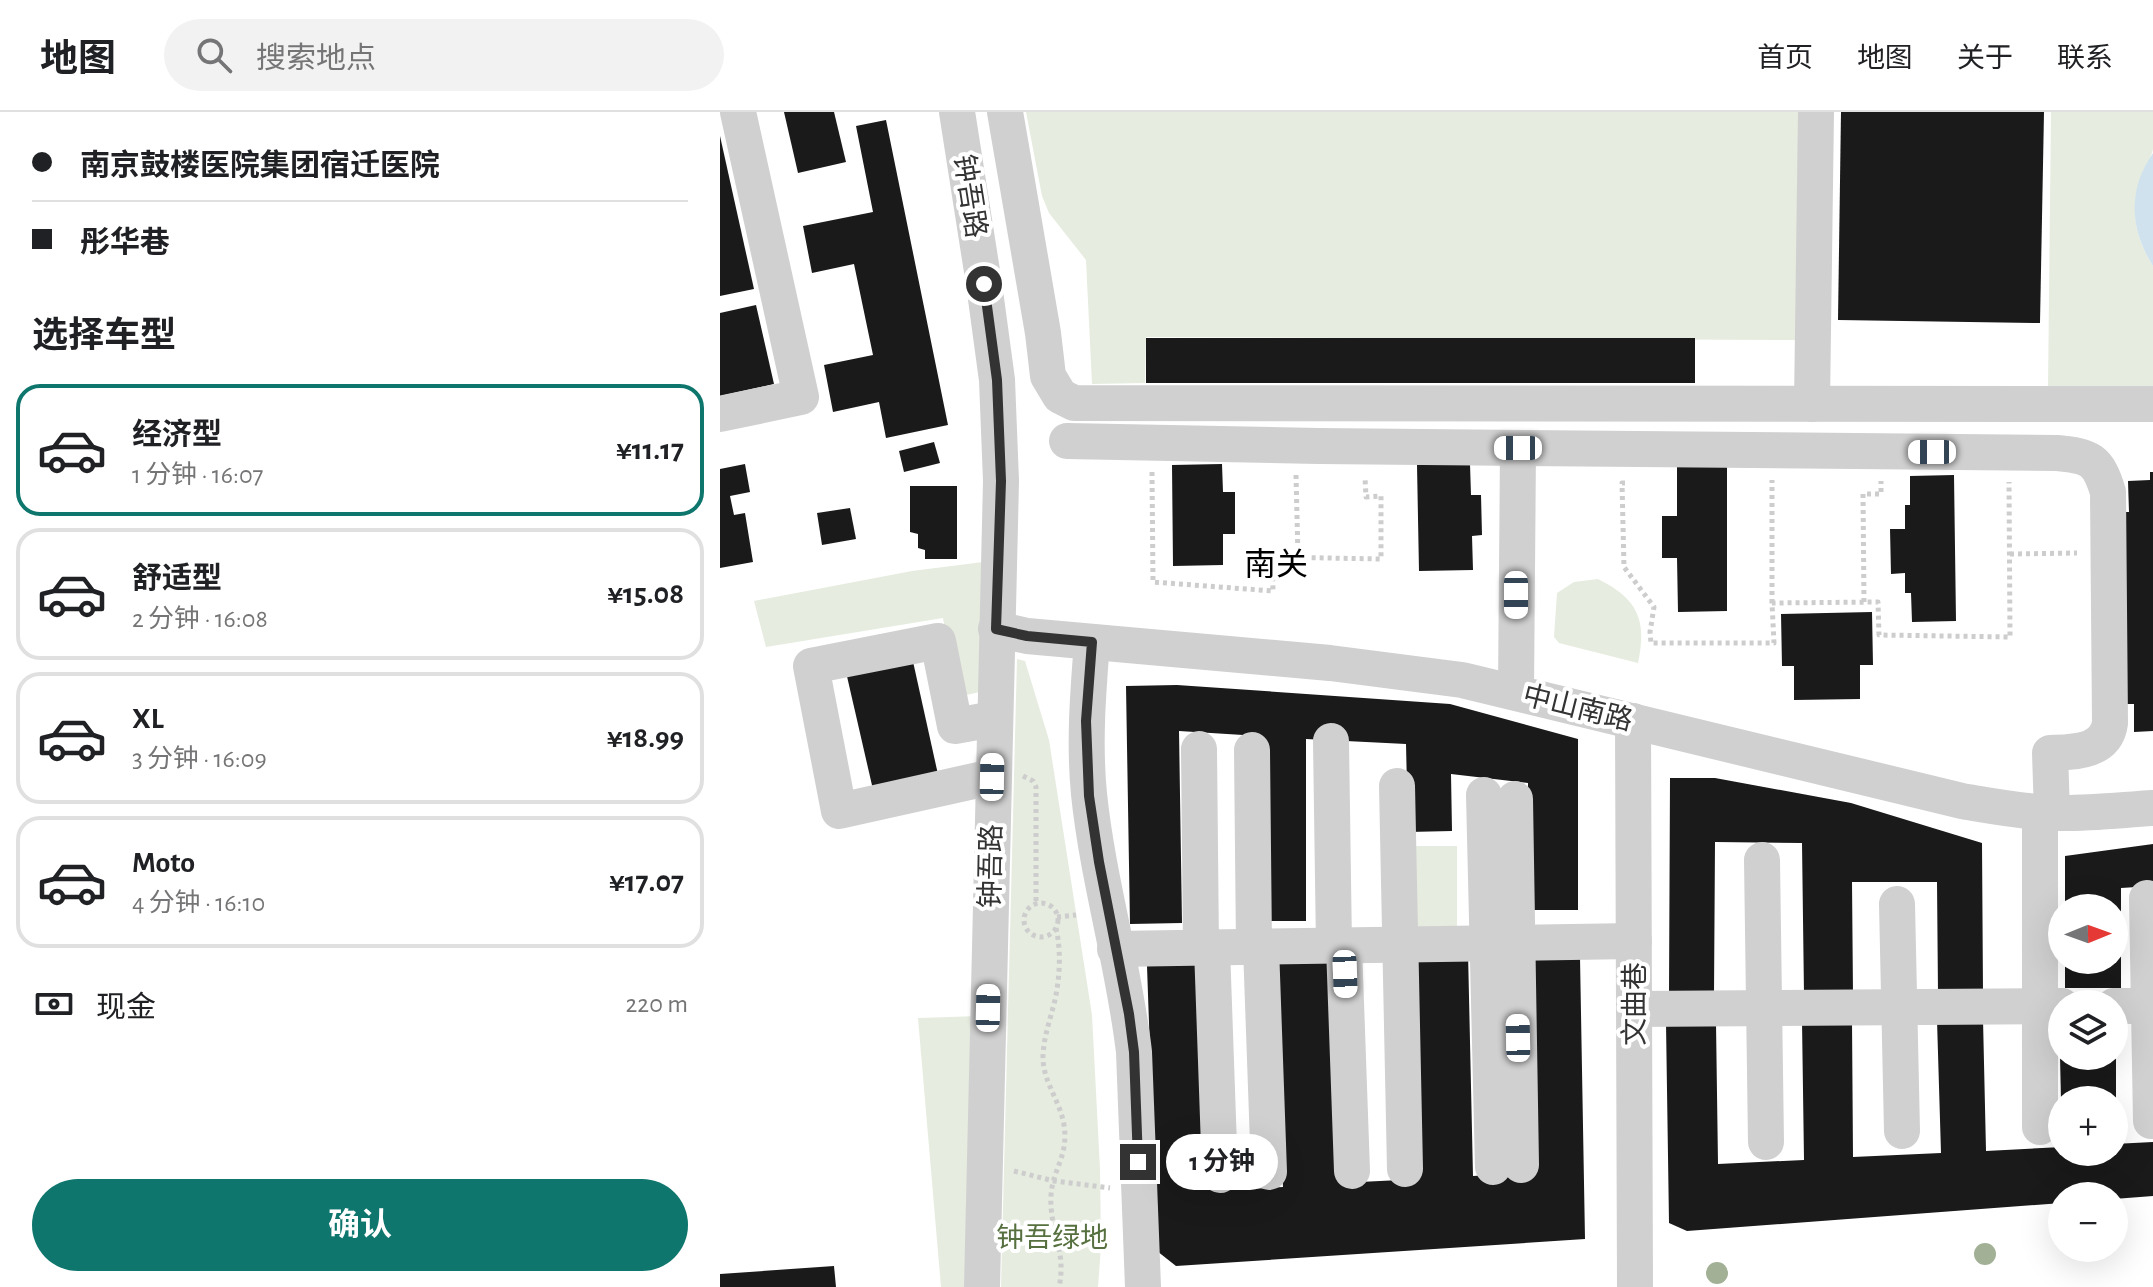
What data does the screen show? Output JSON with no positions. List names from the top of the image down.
{
  "streets": {
    "street": ["钟吾路", "中山南路", "文曲巷"]
  },
  "crossings": [
    ["钟吾路", "中山南路"],
    ["中山南路", "文曲巷"]
  ],
  "districts": ["南关"],
  "parks": ["钟吾绿地"],
  "north": "right",
  "page": {
    "header": "地图",
    "search": "搜索地点",
    "nav": [
      "首页",
      "地图",
      "关于",
      "联系"
    ],
    "banner": ["南京鼓楼医院集团宿迁医院", "彤华巷"],
    "heading": "选择车型",
    "list": [
      {
        "name": "经济型",
        "note": "1 分钟 · 16:07",
        "value": "¥11.17"
      },
      {
        "name": "舒适型",
        "note": "2 分钟 · 16:08",
        "value": "¥15.08"
      },
      {
        "name": "XL",
        "note": "3 分钟 · 16:09",
        "value": "¥18.99"
      },
      {
        "name": "Moto",
        "note": "4 分钟 · 16:10",
        "value": "¥17.07"
      }
    ],
    "map_buttons": ["+", "−"],
    "pay": ["现金", "220 m"],
    "bubble": "1 分钟",
    "buttons": "确认"
  }
}
